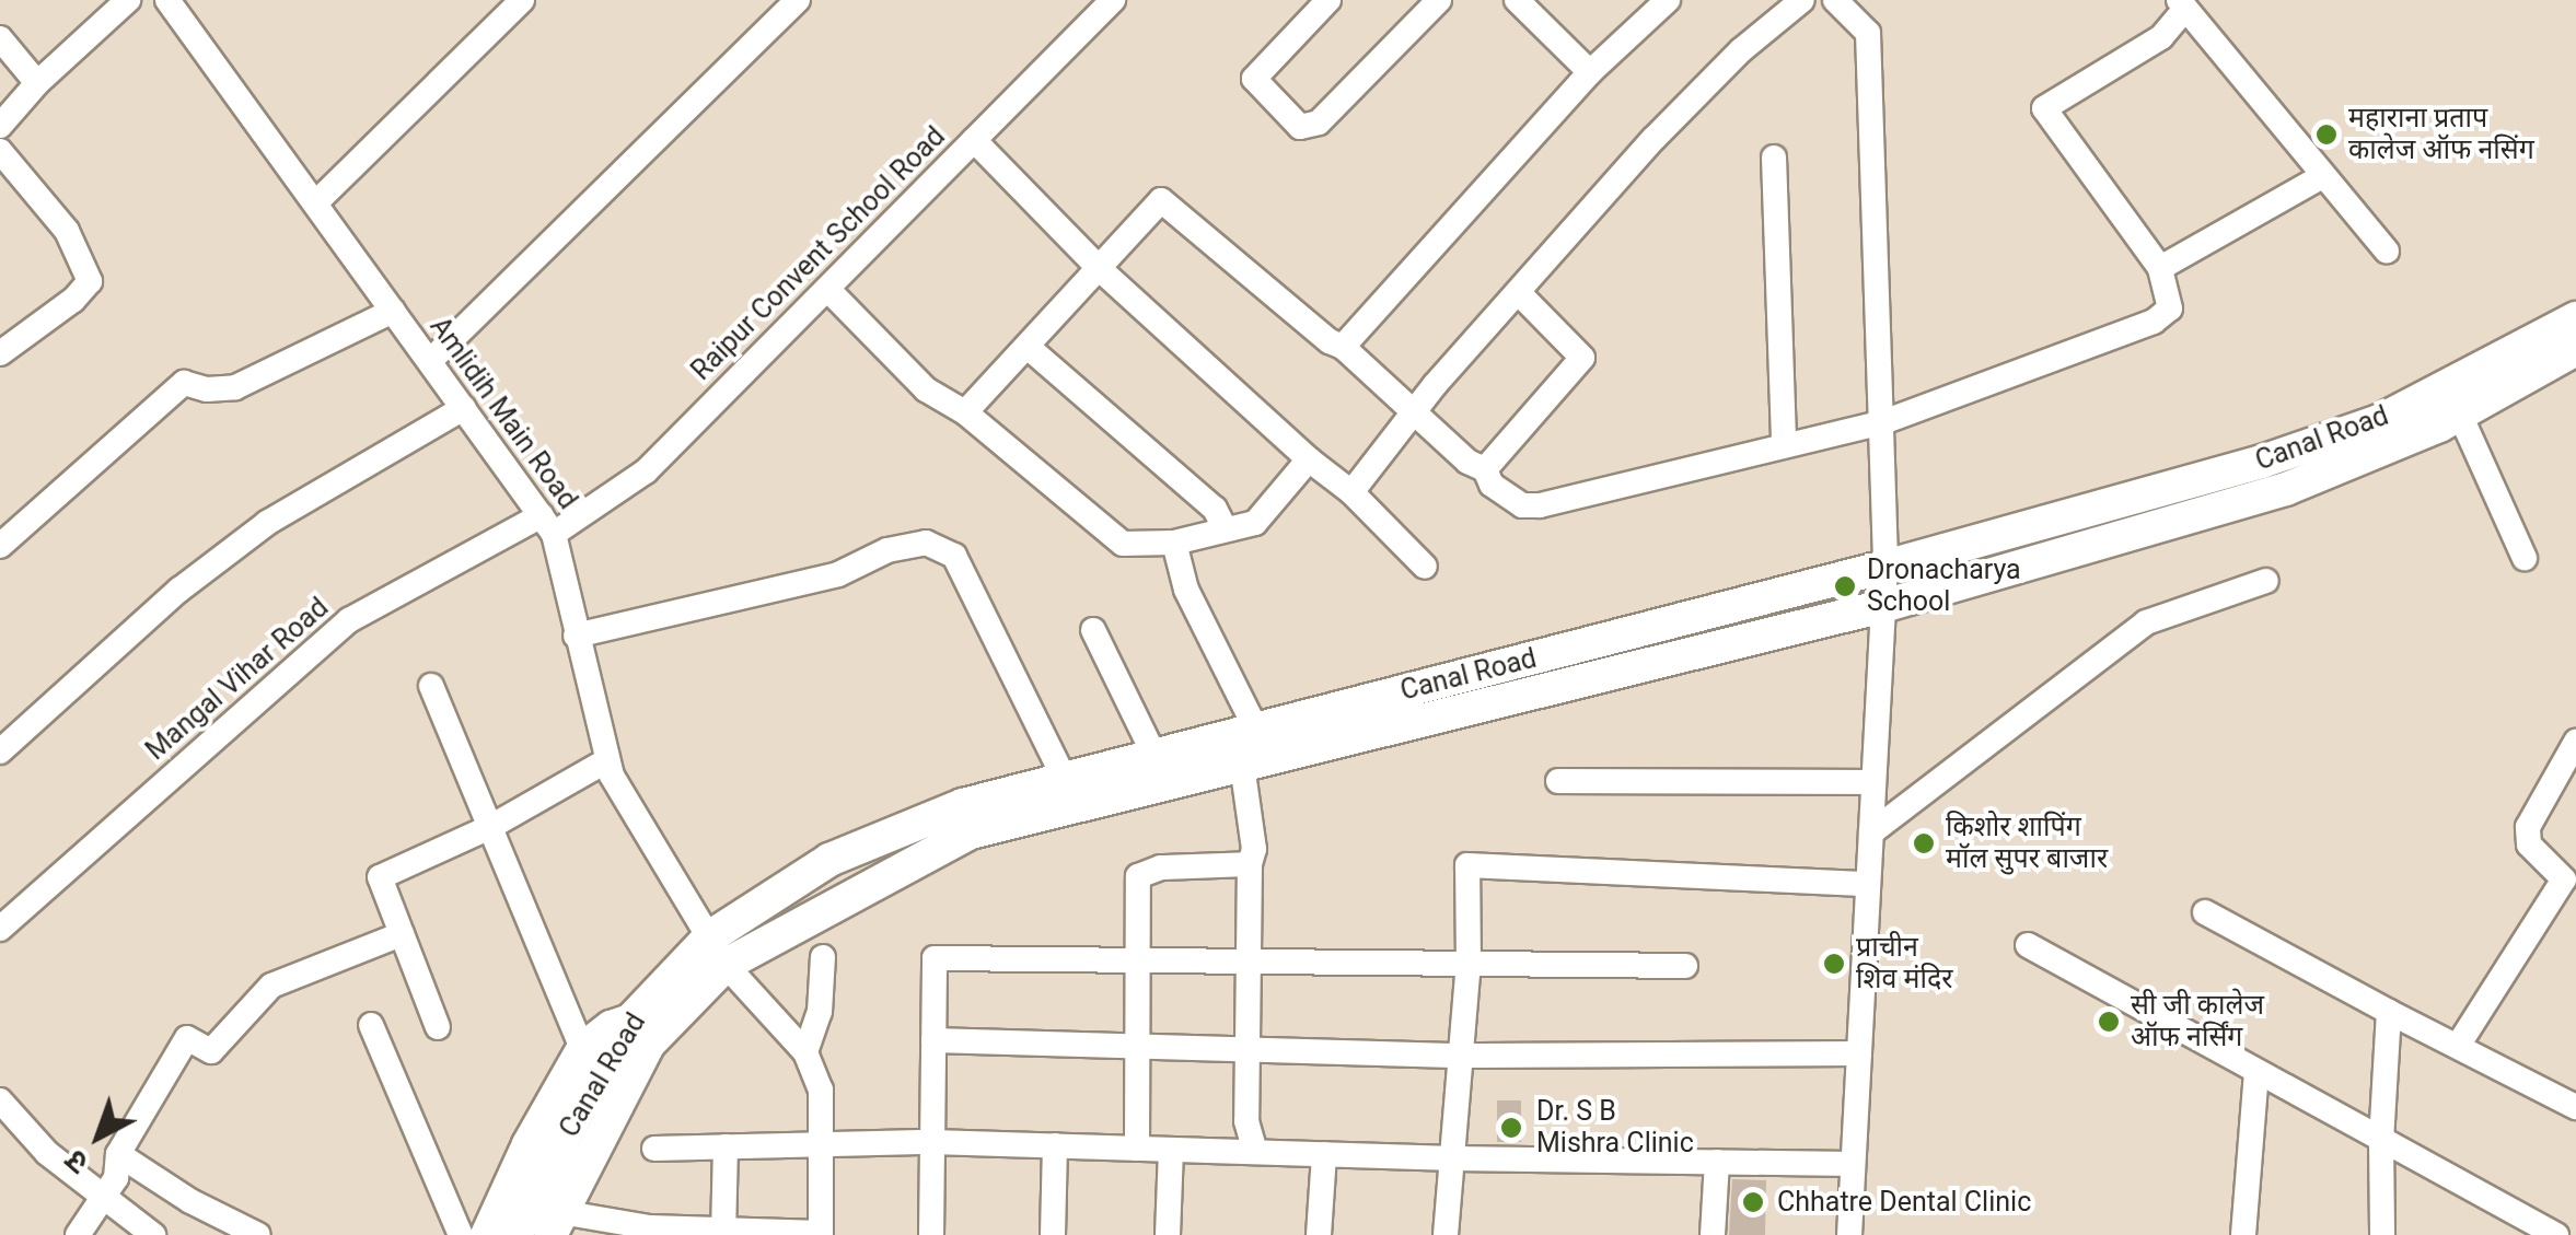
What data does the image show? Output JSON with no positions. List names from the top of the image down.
{
  "streets": {
    "main road": ["Canal Road"],
    "street": ["Raipur Convent School Road", "Amlidih Main Road", "Mangal Vihar Road"]
  },
  "crossings": [
    ["Raipur Convent School Road", "Amlidih Main Road"],
    ["Raipur Convent School Road", "Mangal Vihar Road"],
    ["Amlidih Main Road", "Canal Road"],
    ["Amlidih Main Road", "Mangal Vihar Road"]
  ],
  "places": [
    "महाराना प्रताप कालेज ऑफ नसिंग",
    "Dronacharya School",
    "किशोर शापिंग मॉल सुपर बाजार",
    "प्राचीन शिव मंदिर",
    "सी जी कालेज ऑफ नर्सिंग",
    "Dr. S B Mishra Clinic",
    "Chhatre Dental Clinic"
  ],
  "north": "bottom left"
}
